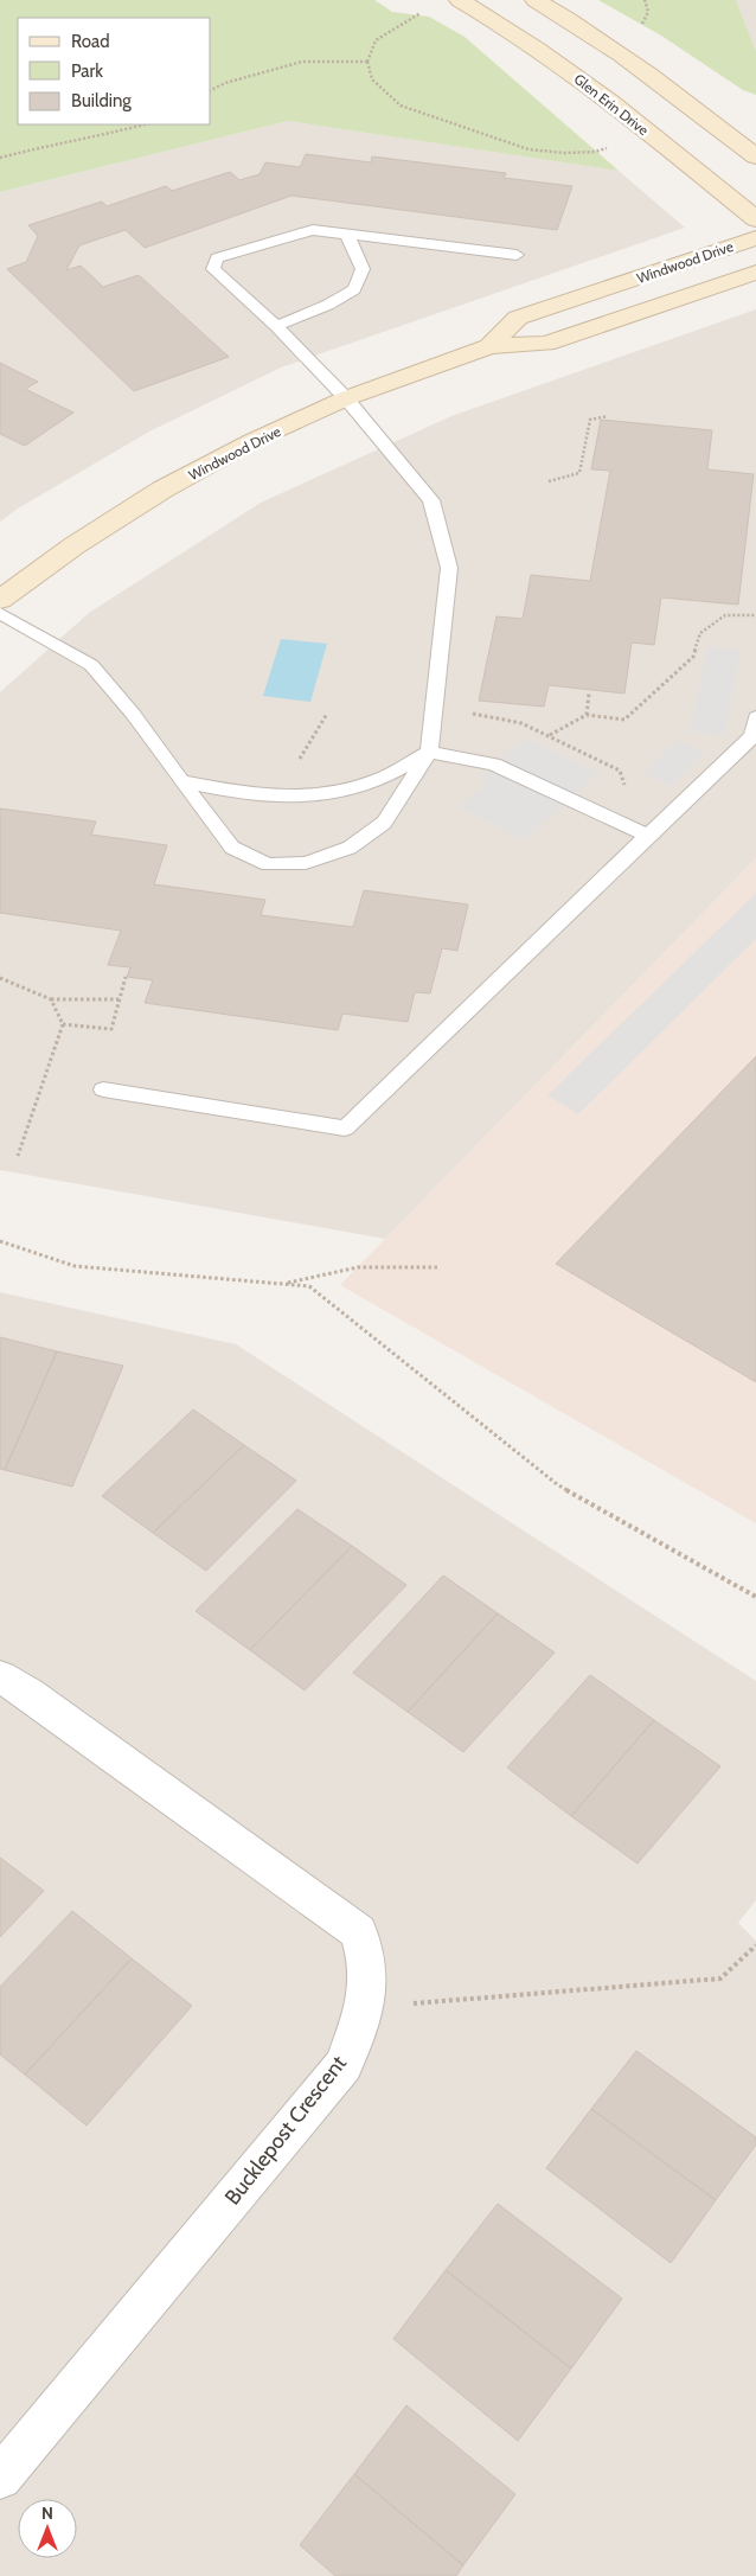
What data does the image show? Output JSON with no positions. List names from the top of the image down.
{
  "streets": {
    "street": ["Glen Erin Drive", "Windwood Drive", "Bucklepost Crescent"]
  },
  "legend": ["Road", "Park", "Building"],
  "north": "top"
}
